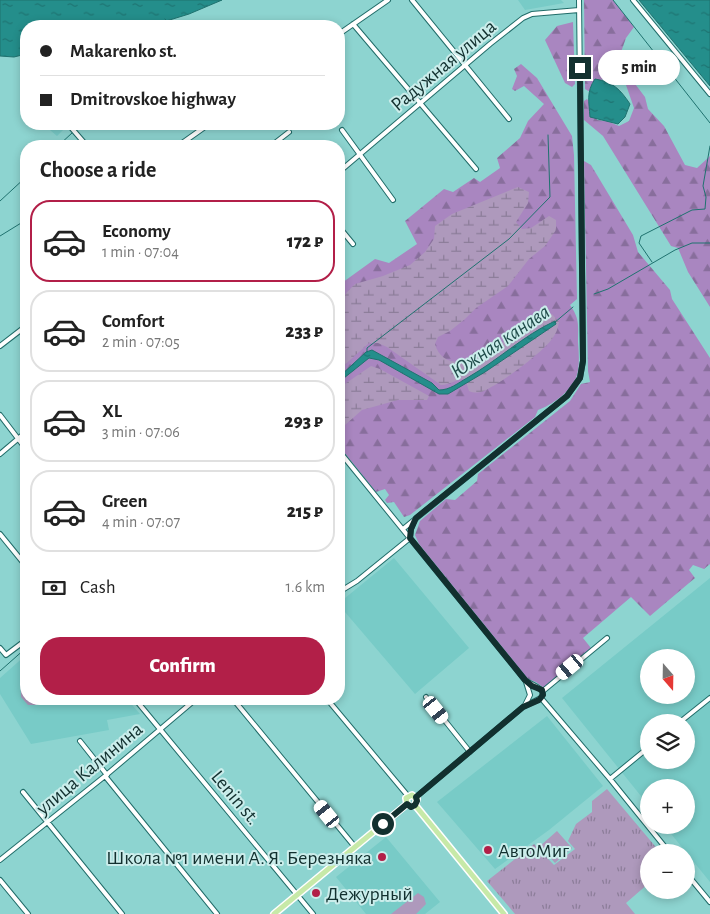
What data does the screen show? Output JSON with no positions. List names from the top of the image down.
{
  "streets": {
    "street": ["Радужная улица", "улица Калинина", "Lenin st."]
  },
  "crossings": [
    ["улица Калинина", "Lenin st."]
  ],
  "water": ["Южная канава"],
  "places": ["АвтоМиг", "Школа №1 имени А. Я. Березняка", "Дежурный"],
  "north": "bottom",
  "page": {
    "banner": ["Makarenko st.", "Dmitrovskoe highway"],
    "bubble": "5 min",
    "heading": "Choose a ride",
    "list": [
      {
        "name": "Economy",
        "note": "1 min · 07:04",
        "value": "172 ₽"
      },
      {
        "name": "Comfort",
        "note": "2 min · 07:05",
        "value": "233 ₽"
      },
      {
        "name": "XL",
        "note": "3 min · 07:06",
        "value": "293 ₽"
      },
      {
        "name": "Green",
        "note": "4 min · 07:07",
        "value": "215 ₽"
      }
    ],
    "pay": ["Cash", "1.6 km"],
    "buttons": "Confirm",
    "map_buttons": ["+", "−"]
  }
}
